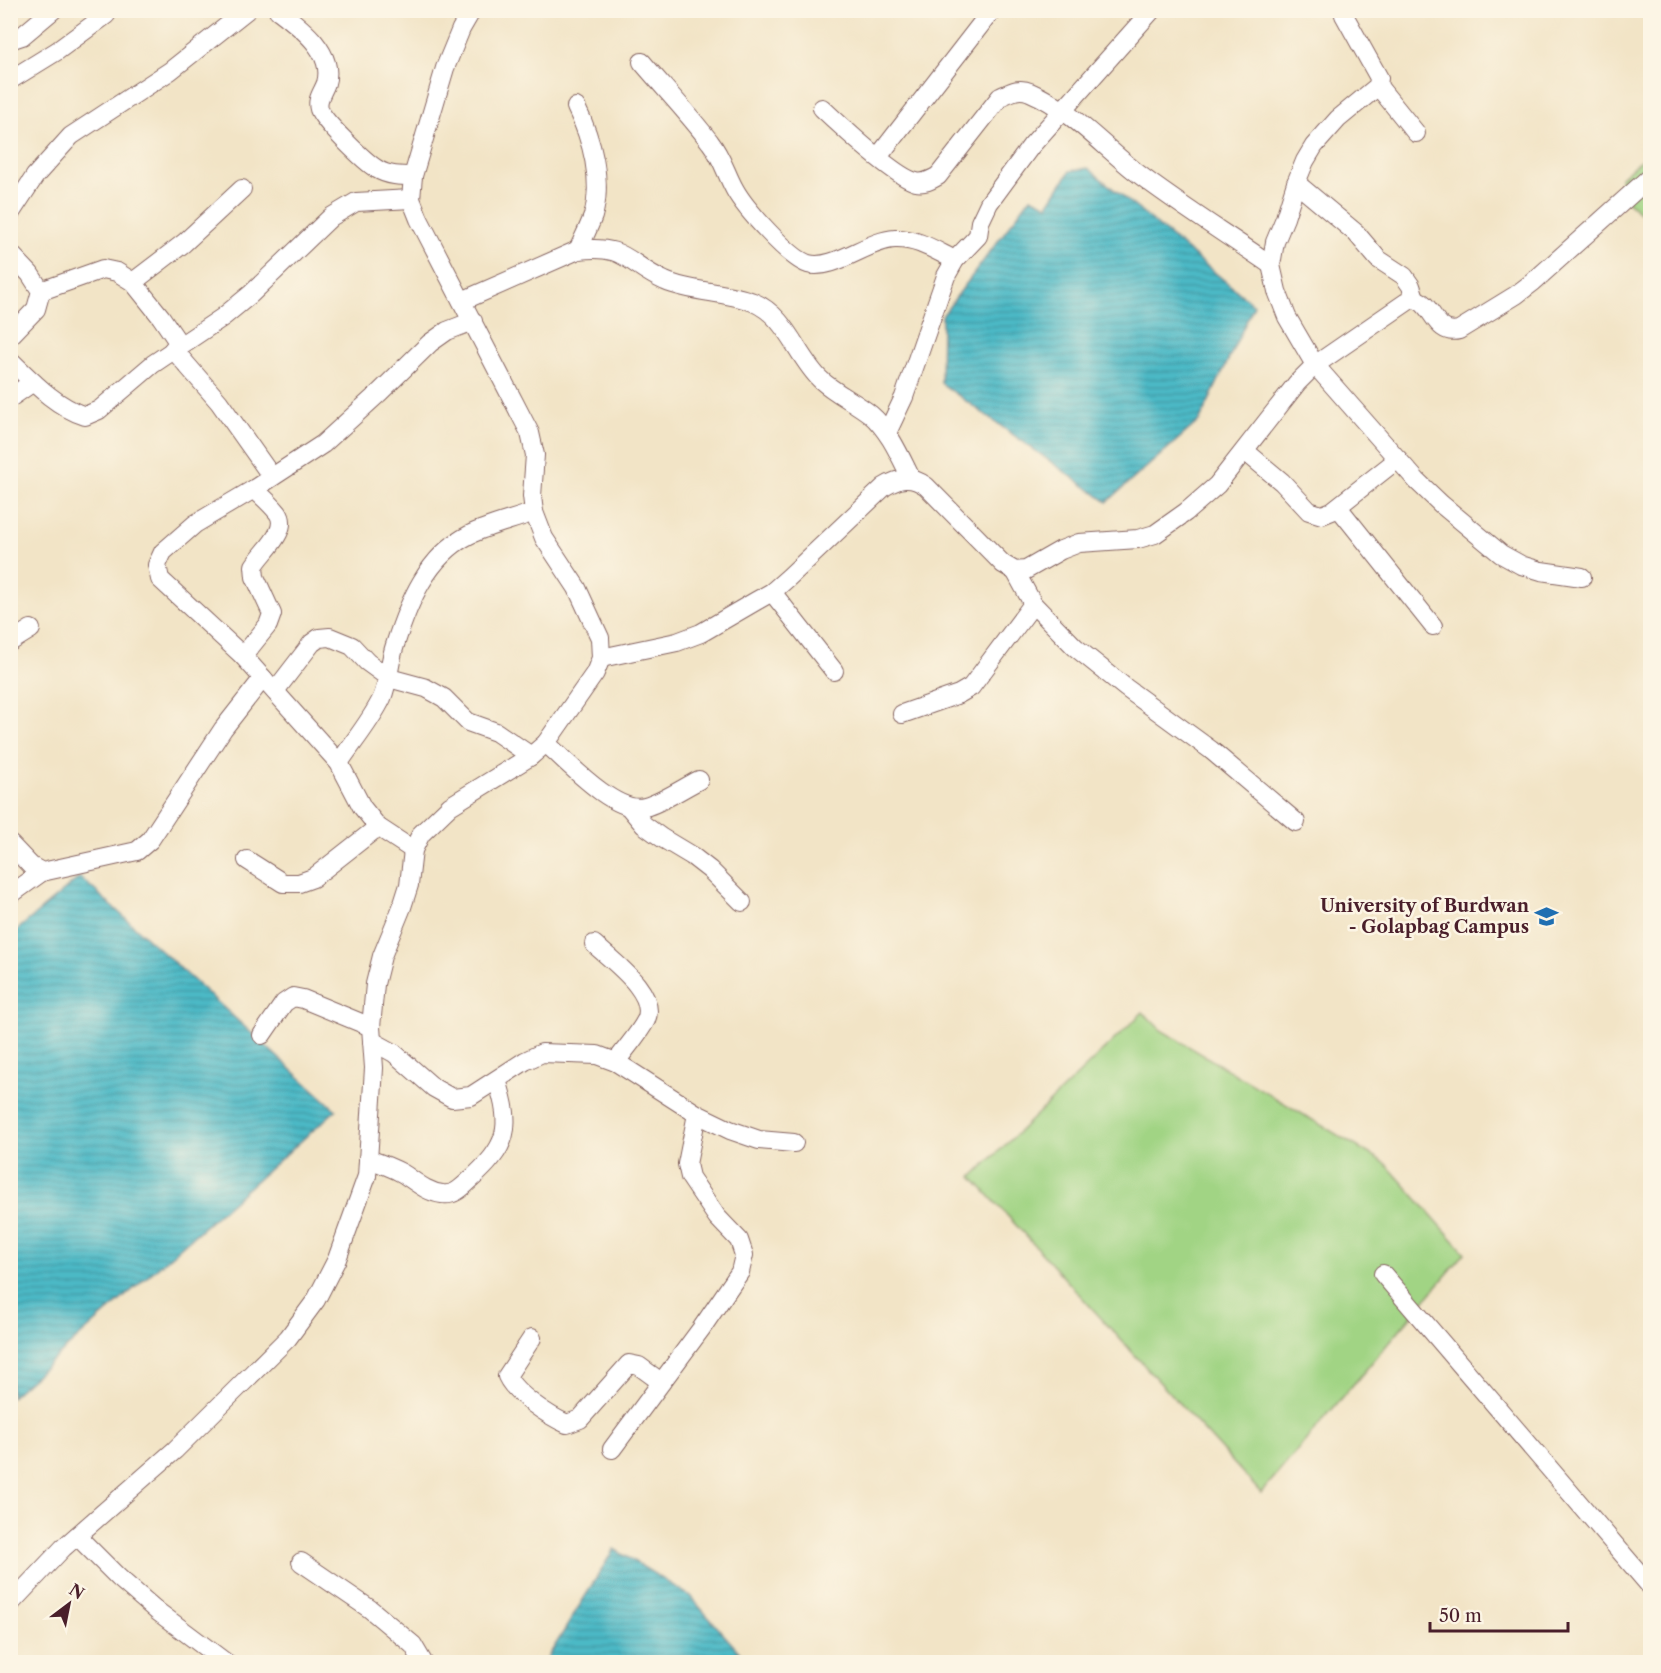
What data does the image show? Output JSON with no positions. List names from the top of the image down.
{
  "places": {
    "school or university": ["University of Burdwan - Golapbag Campus"]
  },
  "scale_bar": "50 m",
  "north": "top right"
}
